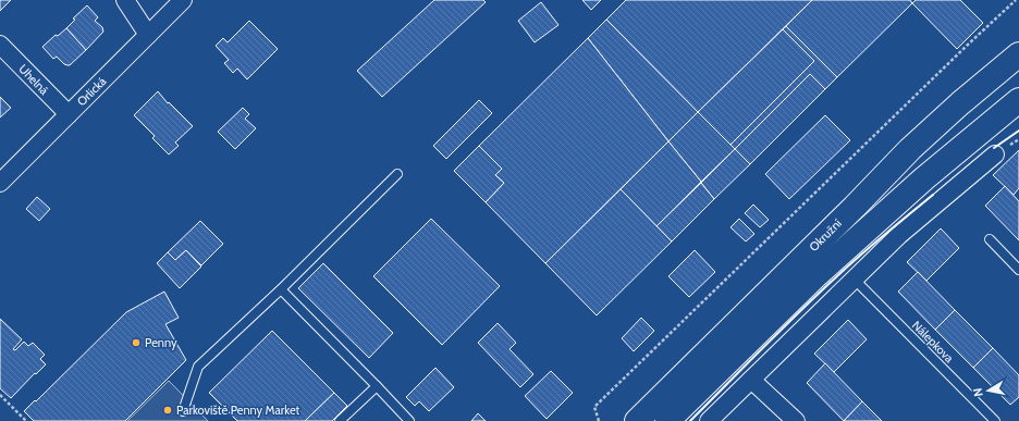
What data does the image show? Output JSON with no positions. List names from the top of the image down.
{
  "streets": {
    "main road": ["Okružní"],
    "street": ["Uhelná", "Orlická"],
    "lane": ["Nálepkova"]
  },
  "crossings": [
    ["Uhelná", "Orlická"]
  ],
  "places": ["Penny", "Parkoviště Penny Market"],
  "north": "left"
}
